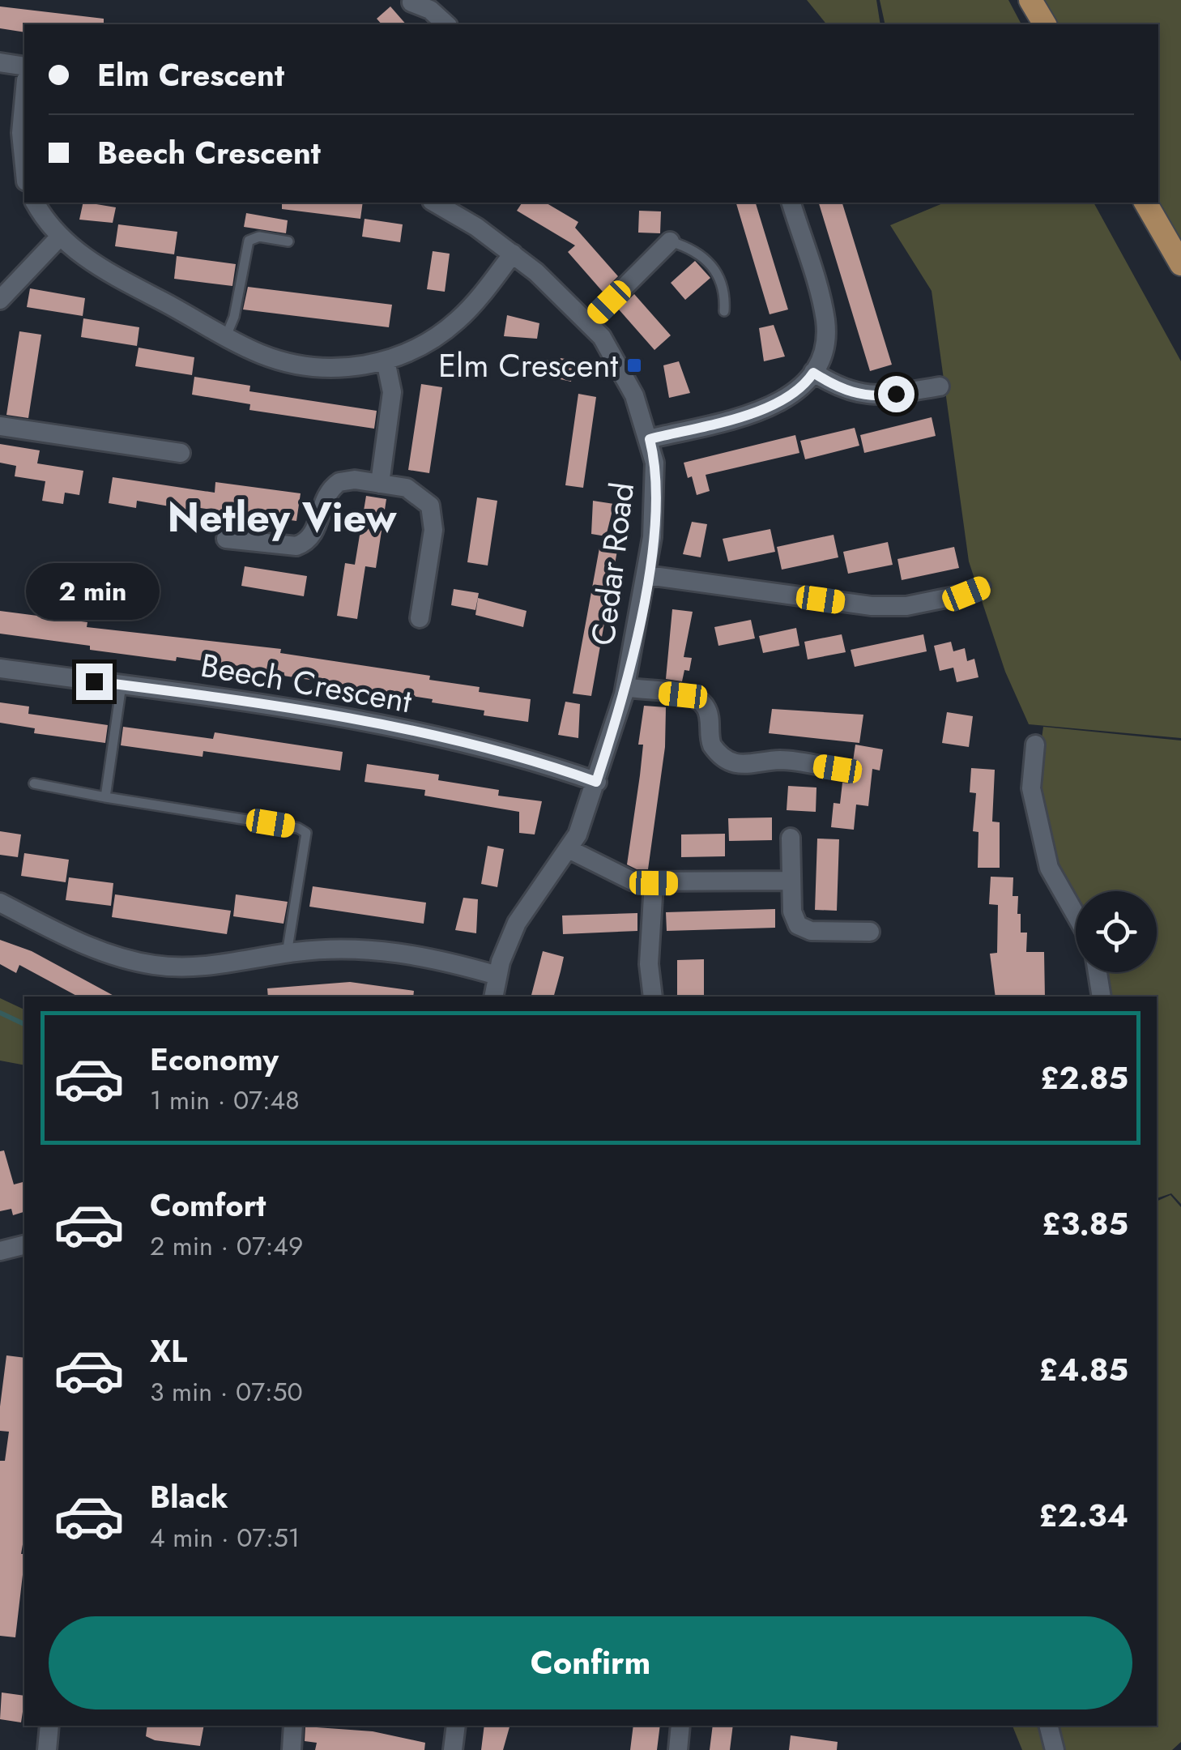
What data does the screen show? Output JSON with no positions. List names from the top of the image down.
{
  "streets": {
    "street": ["Cedar Road", "Beech Crescent"]
  },
  "crossings": [
    ["Cedar Road", "Beech Crescent"]
  ],
  "districts": ["Netley View"],
  "places": {
    "transit": ["Elm Crescent"]
  },
  "page": {
    "banner": ["Elm Crescent", "Beech Crescent"],
    "bubble": "2 min",
    "list": [
      {
        "name": "Economy",
        "note": "1 min · 07:48",
        "value": "£2.85"
      },
      {
        "name": "Comfort",
        "note": "2 min · 07:49",
        "value": "£3.85"
      },
      {
        "name": "XL",
        "note": "3 min · 07:50",
        "value": "£4.85"
      },
      {
        "name": "Black",
        "note": "4 min · 07:51",
        "value": "£2.34"
      }
    ],
    "buttons": "Confirm"
  }
}
